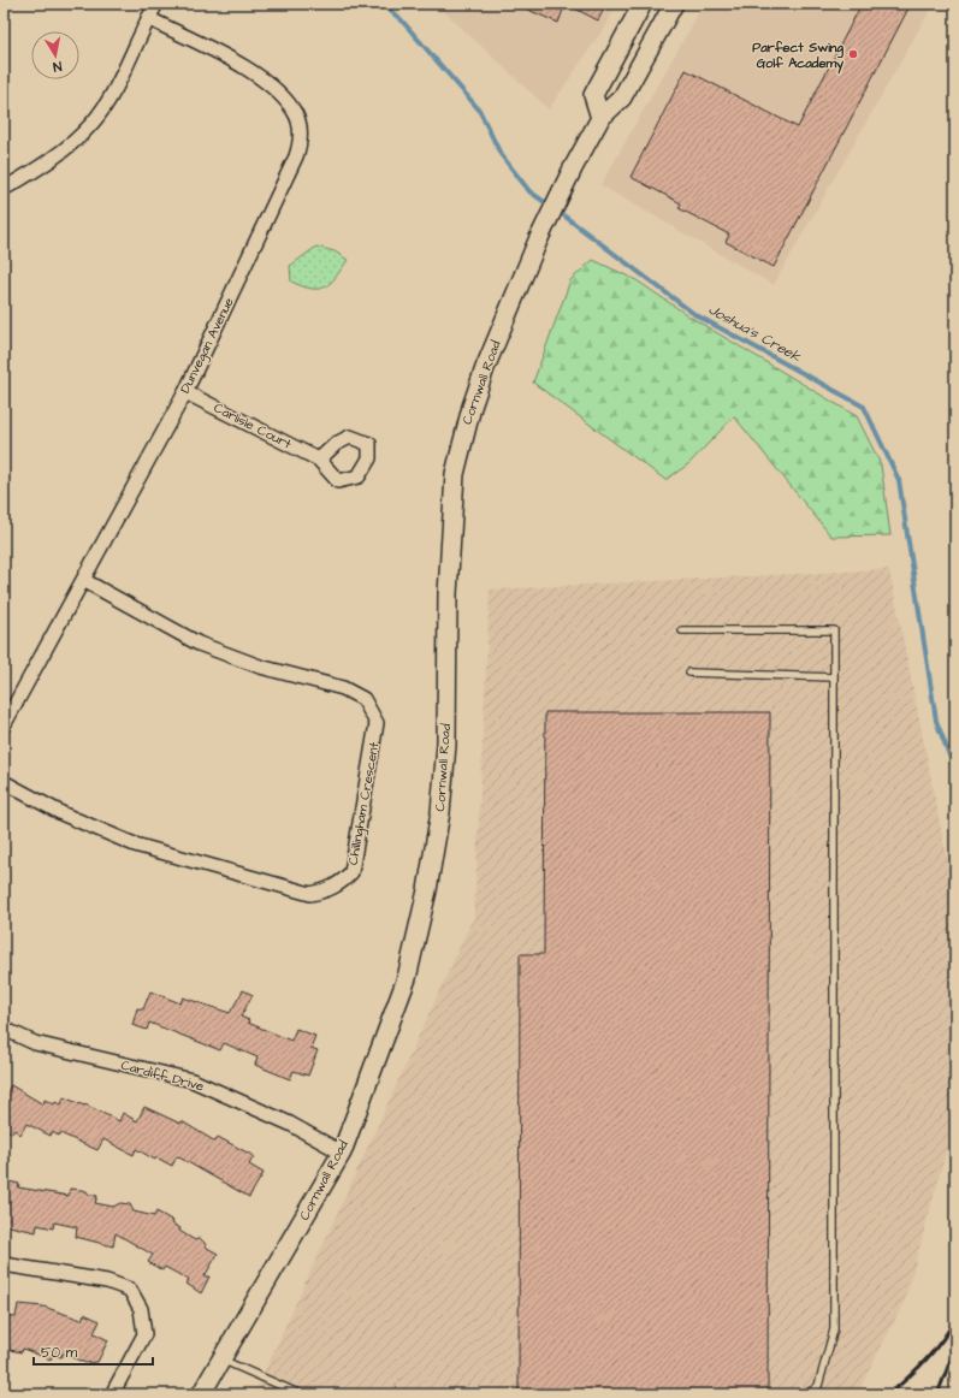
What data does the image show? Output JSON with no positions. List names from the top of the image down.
{
  "streets": {
    "main road": ["Cornwall Road"],
    "street": [
      "Dunvegan Avenue",
      "Carlisle Court",
      "Chillingham Crescent",
      "Cardiff Drive"
    ]
  },
  "crossings": [
    ["Dunvegan Avenue", "Carlisle Court"],
    ["Dunvegan Avenue", "Chillingham Crescent"],
    ["Cornwall Road", "Cardiff Drive"]
  ],
  "water": ["Joshua's Creek"],
  "places": ["Parfect Swing Golf Academy"],
  "scale_bar": "50 m",
  "north": "bottom"
}
